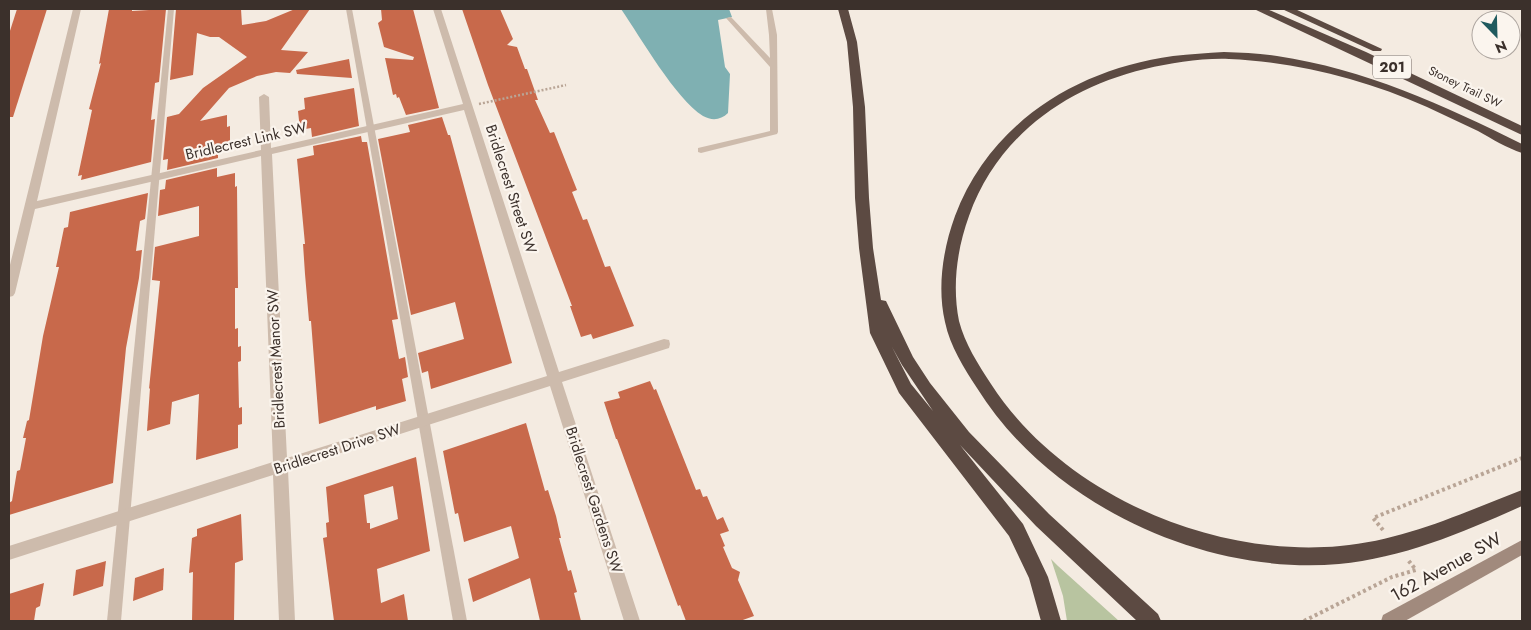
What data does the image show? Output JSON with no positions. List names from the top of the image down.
{
  "streets": {
    "highway": ["201", "Stoney Trail SW"],
    "main road": ["162 Avenue SW"],
    "street": [
      "Bridlecrest Link SW",
      "Bridlecrest Street SW",
      "Bridlecrest Manor SW",
      "Bridlecrest Drive SW",
      "Bridlecrest Gardens SW"
    ]
  },
  "crossings": [
    ["Bridlecrest Link SW", "Bridlecrest Street SW"],
    ["Bridlecrest Link SW", "Bridlecrest Manor SW"],
    ["Bridlecrest Street SW", "Bridlecrest Drive SW"],
    ["Bridlecrest Street SW", "Bridlecrest Gardens SW"],
    ["Bridlecrest Manor SW", "Bridlecrest Drive SW"],
    ["Bridlecrest Drive SW", "Bridlecrest Gardens SW"]
  ],
  "north": "bottom right"
}
